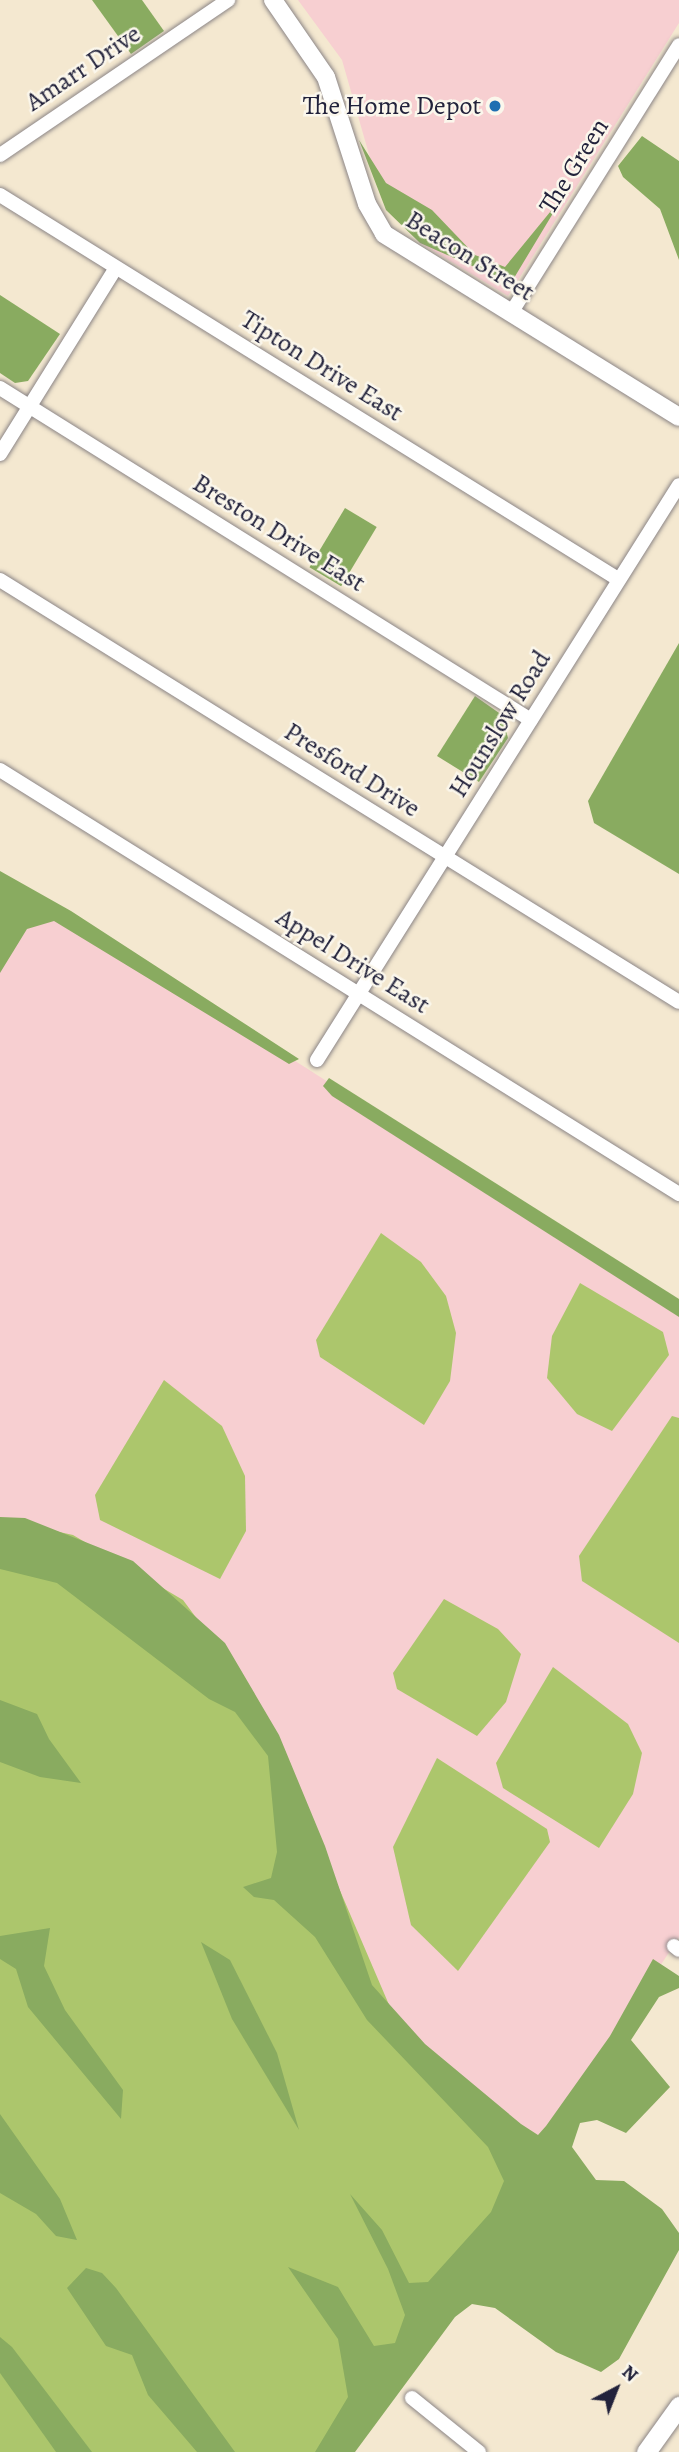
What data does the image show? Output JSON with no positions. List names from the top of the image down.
{
  "streets": {
    "street": [
      "Amarr Drive",
      "The Green",
      "Beacon Street",
      "Tipton Drive East",
      "Breston Drive East",
      "Hounslow Road",
      "Presford Drive",
      "Appel Drive East"
    ]
  },
  "crossings": [
    ["The Green", "Beacon Street"],
    ["Tipton Drive East", "Hounslow Road"],
    ["Breston Drive East", "Hounslow Road"],
    ["Hounslow Road", "Presford Drive"],
    ["Hounslow Road", "Appel Drive East"]
  ],
  "places": ["The Home Depot"],
  "north": "top right"
}
